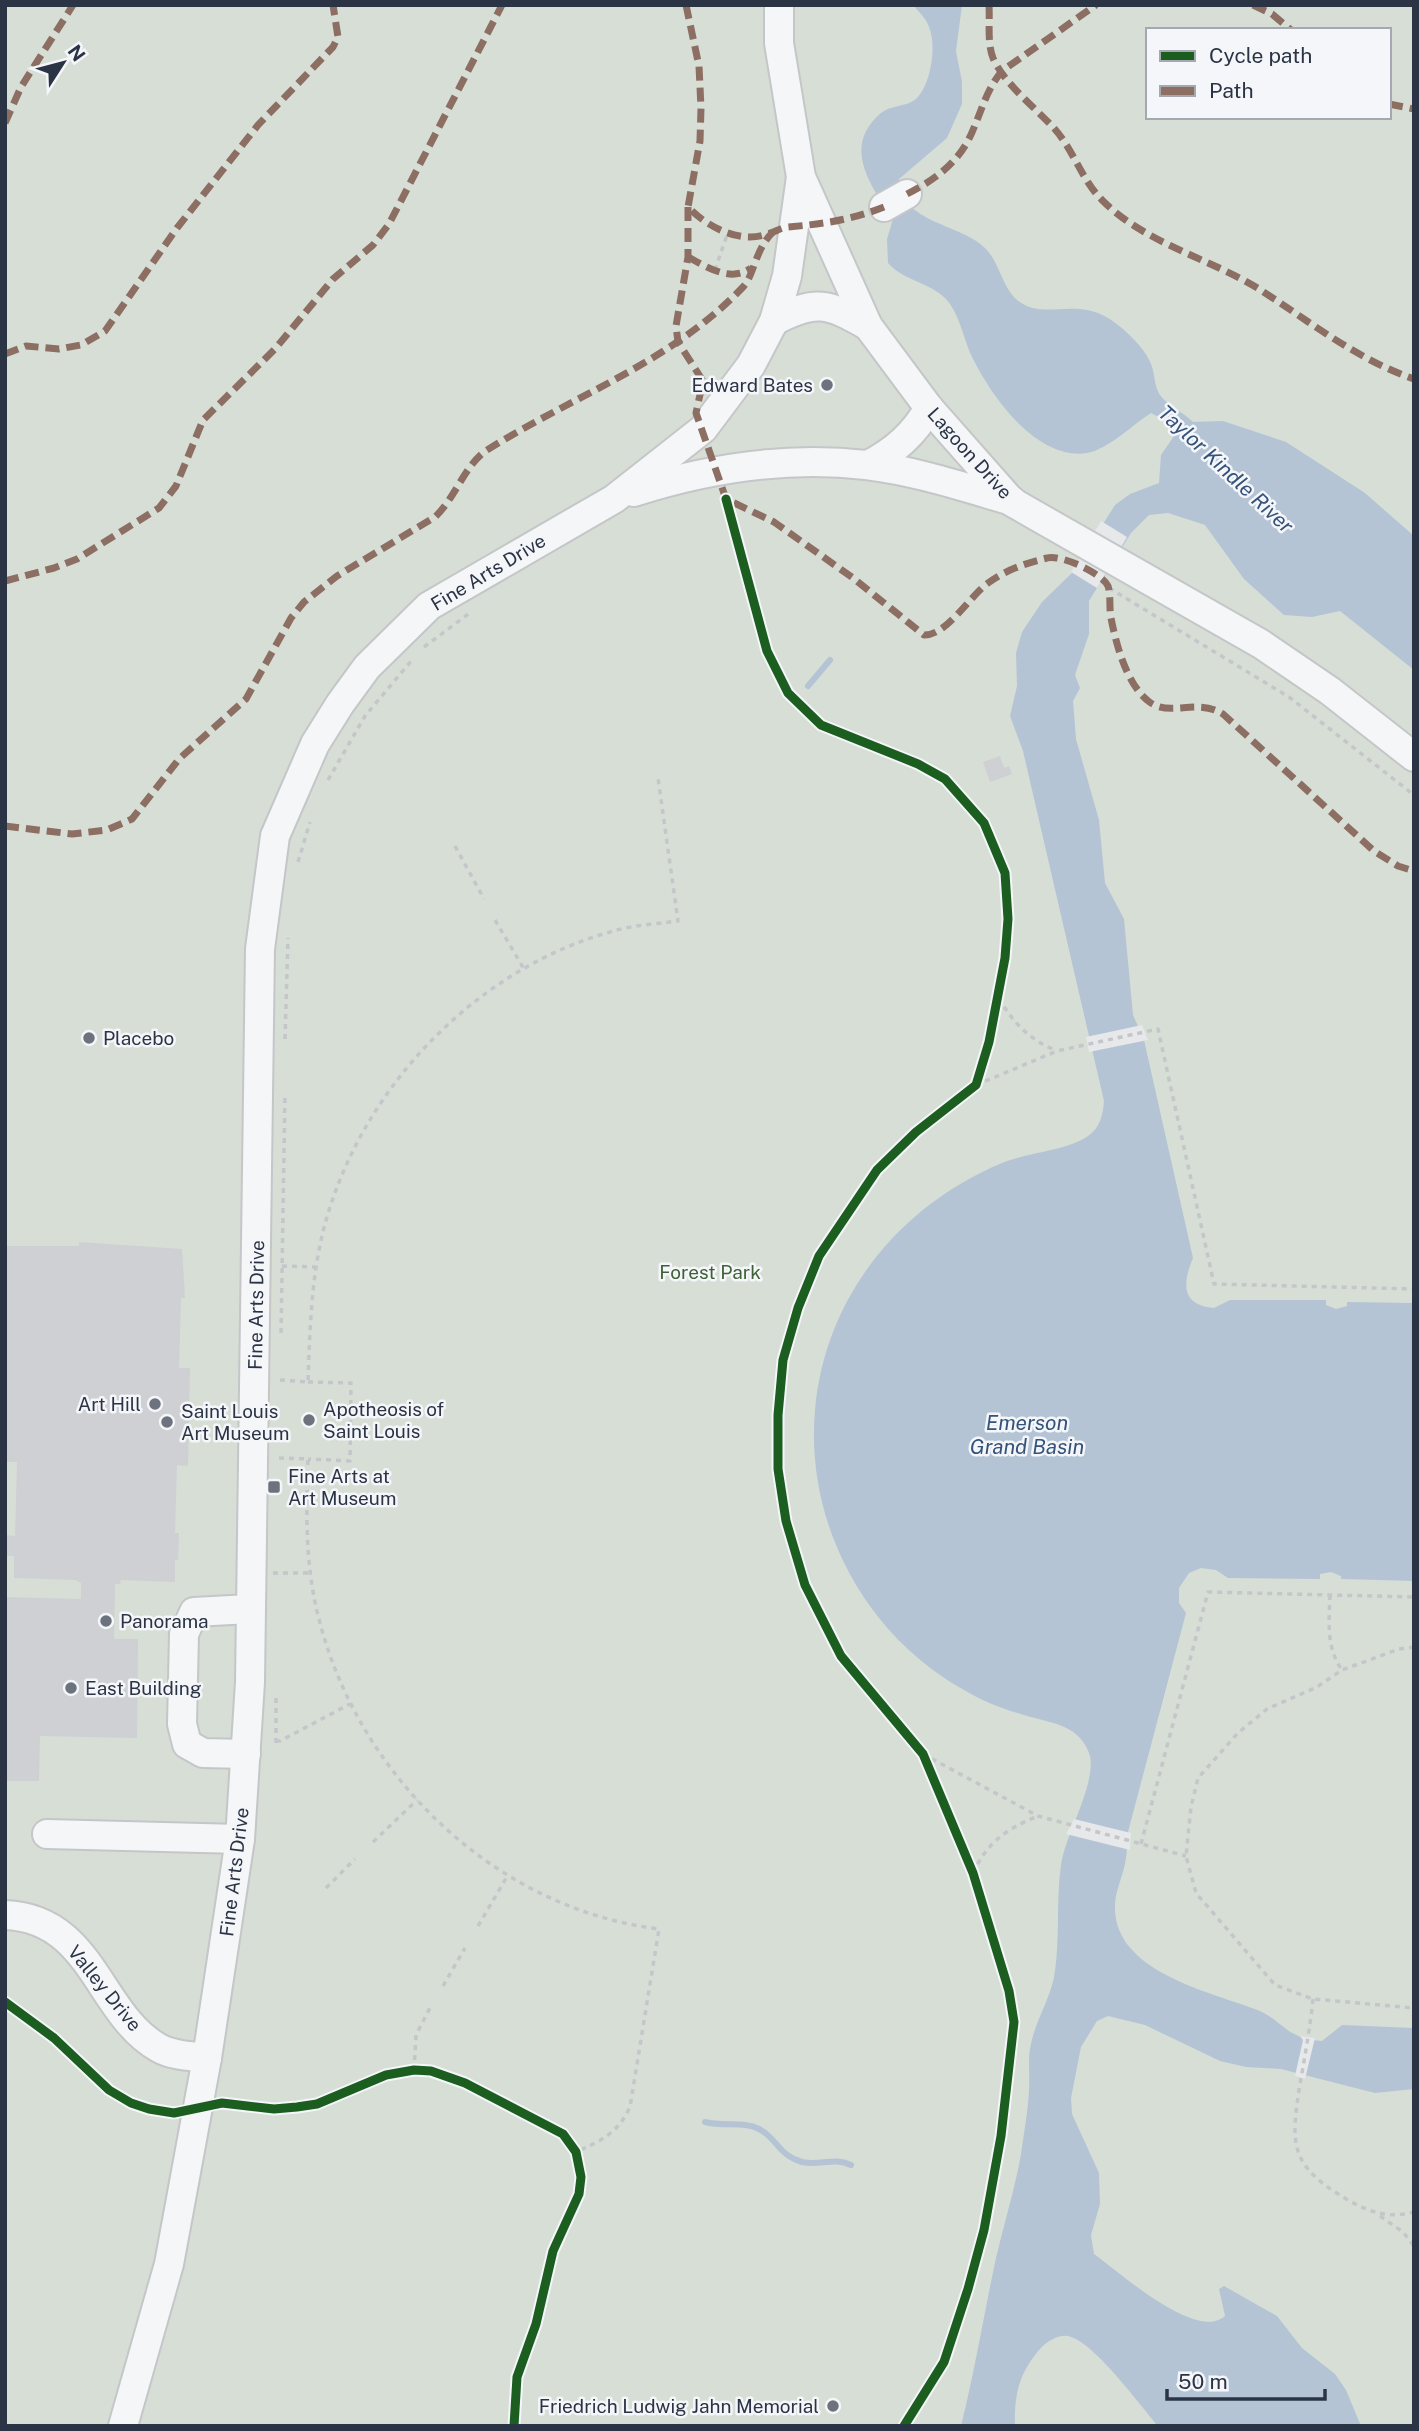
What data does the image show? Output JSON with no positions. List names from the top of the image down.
{
  "streets": {
    "street": ["Lagoon Drive", "Fine Arts Drive", "Valley Drive"]
  },
  "crossings": [
    ["Lagoon Drive", "Fine Arts Drive"],
    ["Fine Arts Drive", "Valley Drive"]
  ],
  "water": ["Taylor Kindle River", "Emerson Grand Basin"],
  "parks": ["Forest Park"],
  "places": {
    "other": [
      "Edward Bates",
      "Placebo",
      "Art Hill",
      "Apotheosis of Saint Louis",
      "Saint Louis Art Museum",
      "Panorama",
      "East Building",
      "Friedrich Ludwig Jahn Memorial"
    ],
    "transit": ["Fine Arts at Art Museum"]
  },
  "legend": ["Cycle path", "Path"],
  "scale_bar": "50 m",
  "north": "top right"
}
